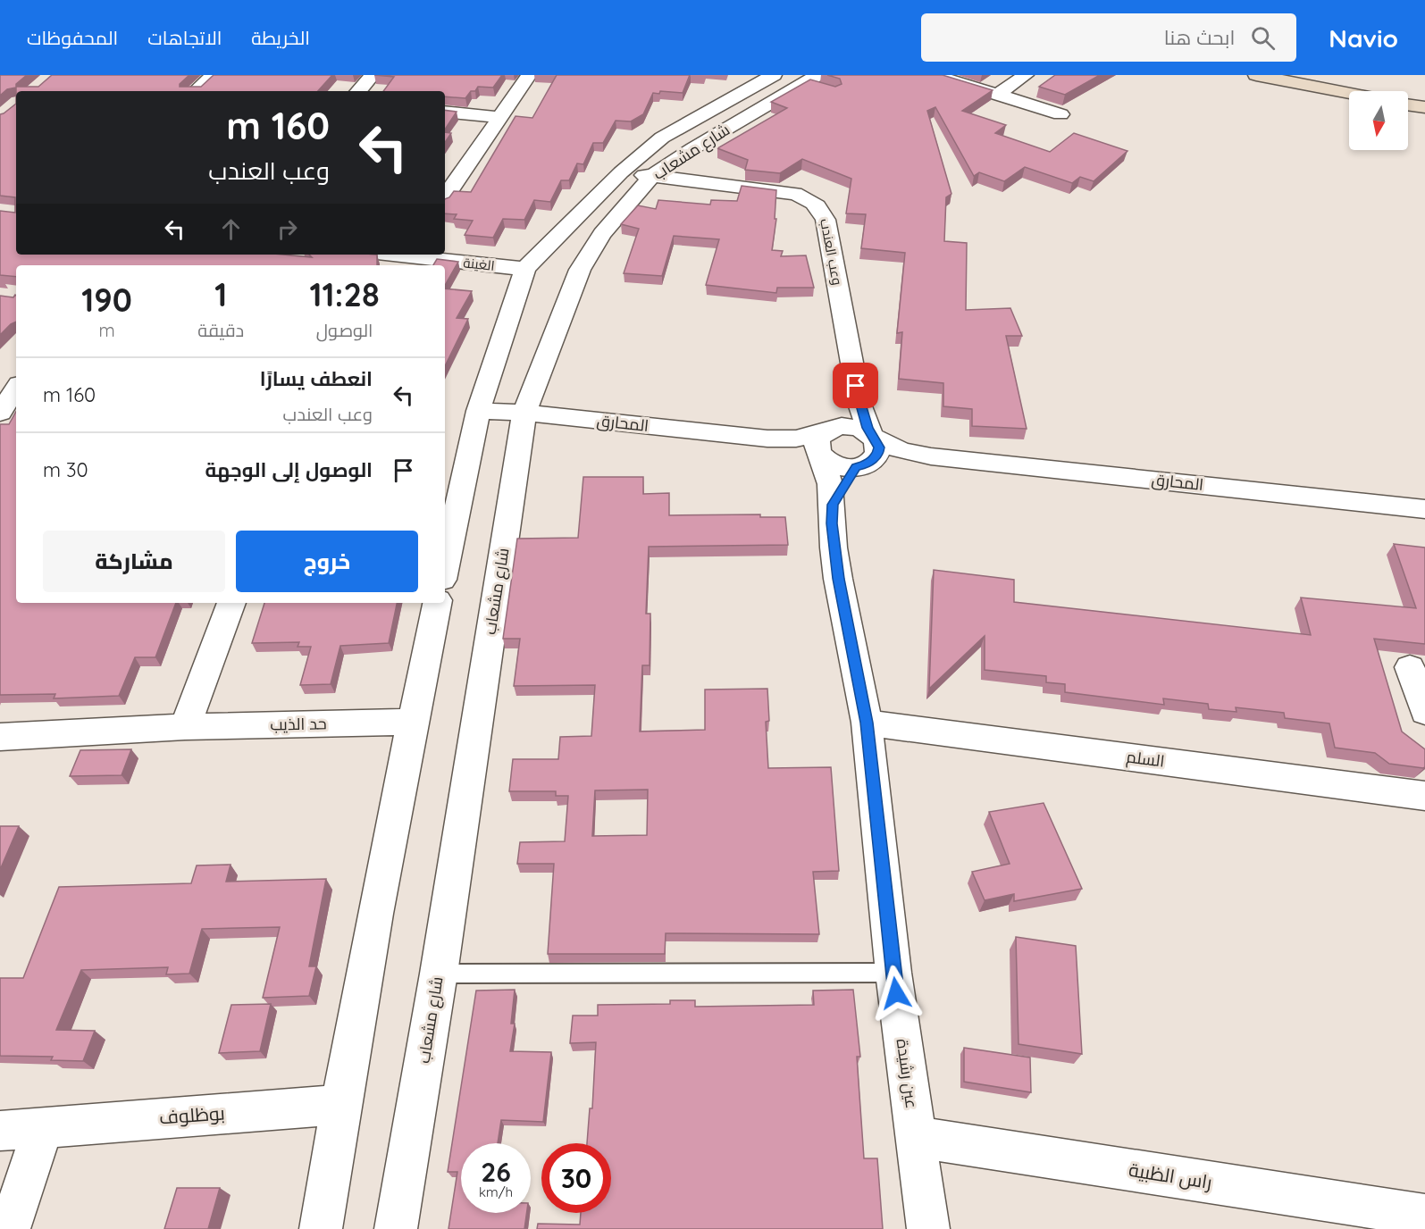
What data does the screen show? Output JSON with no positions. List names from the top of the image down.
{
  "streets": {
    "street": [
      "شارع مشعاب",
      "وعب العندب",
      "الغينة",
      "المحارق",
      "حد الذيب",
      "السلم",
      "عين رشيدة",
      "بوظلوف",
      "راس الظبية"
    ]
  },
  "crossings": [
    ["شارع مشعاب", "وعب العندب"],
    ["شارع مشعاب", "الغينة"],
    ["شارع مشعاب", "المحارق"],
    ["وعب العندب", "المحارق"],
    ["المحارق", "عين رشيدة"],
    ["السلم", "عين رشيدة"],
    ["عين رشيدة", "راس الظبية"]
  ],
  "north": "bottom",
  "page": {
    "header": "Navio",
    "search": "ابحث هنا",
    "nav": ["الخريطة", "الاتجاهات", "المحفوظات"],
    "turn": ["160 m", "وعب العندب"],
    "eta": [
      "11:28",
      "الوصول",
      "1",
      "دقيقة",
      "190",
      "m"
    ],
    "list": [
      {
        "name": "انعطف يسارًا",
        "note": "وعب العندب",
        "value": "160 m"
      },
      {
        "name": "الوصول إلى الوجهة",
        "value": "30 m"
      }
    ],
    "buttons": ["خروج", "مشاركة"],
    "speed": "26 km/h",
    "limit": "30"
  }
}
